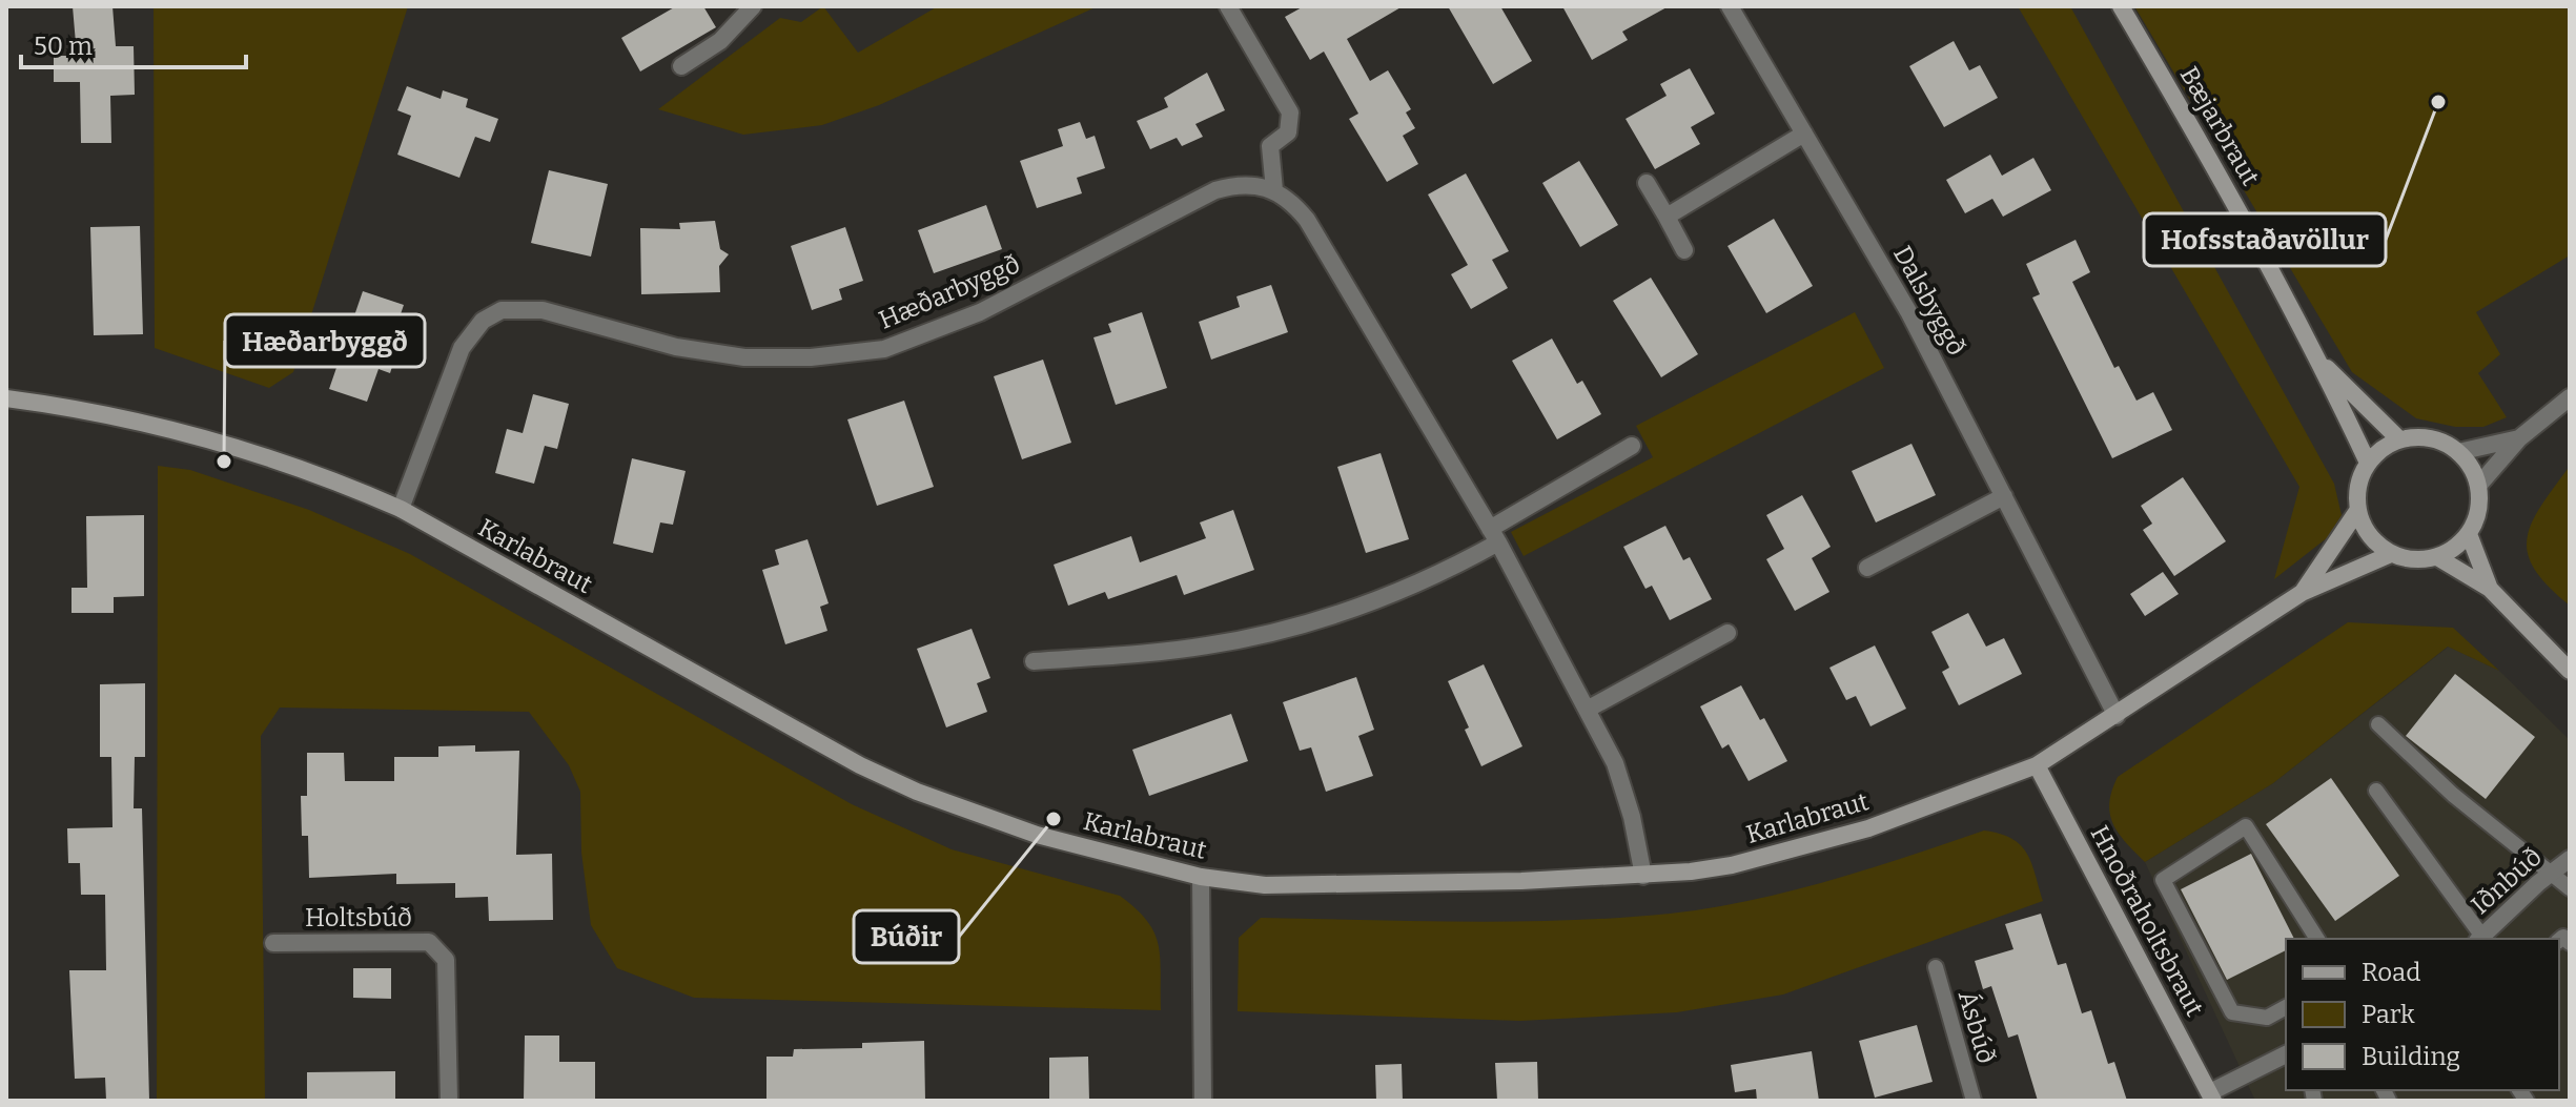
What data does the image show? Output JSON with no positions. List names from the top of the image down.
{
  "streets": {
    "street": [
      "Bæjarbraut",
      "Hæðarbyggð",
      "Dalsbyggð",
      "Karlabraut",
      "Iðnbúð",
      "Holtsbúð",
      "Hnoðraholtsbraut"
    ],
    "lane": ["Ásbúð"]
  },
  "crossings": [
    ["Bæjarbraut", "Karlabraut"],
    ["Hæðarbyggð", "Karlabraut"],
    ["Dalsbyggð", "Karlabraut"],
    ["Karlabraut", "Hnoðraholtsbraut"]
  ],
  "places": ["Hofsstaðavöllur", "Hæðarbyggð", "Búðir"],
  "legend": ["Road", "Park", "Building"],
  "scale_bar": "50 m"
}
